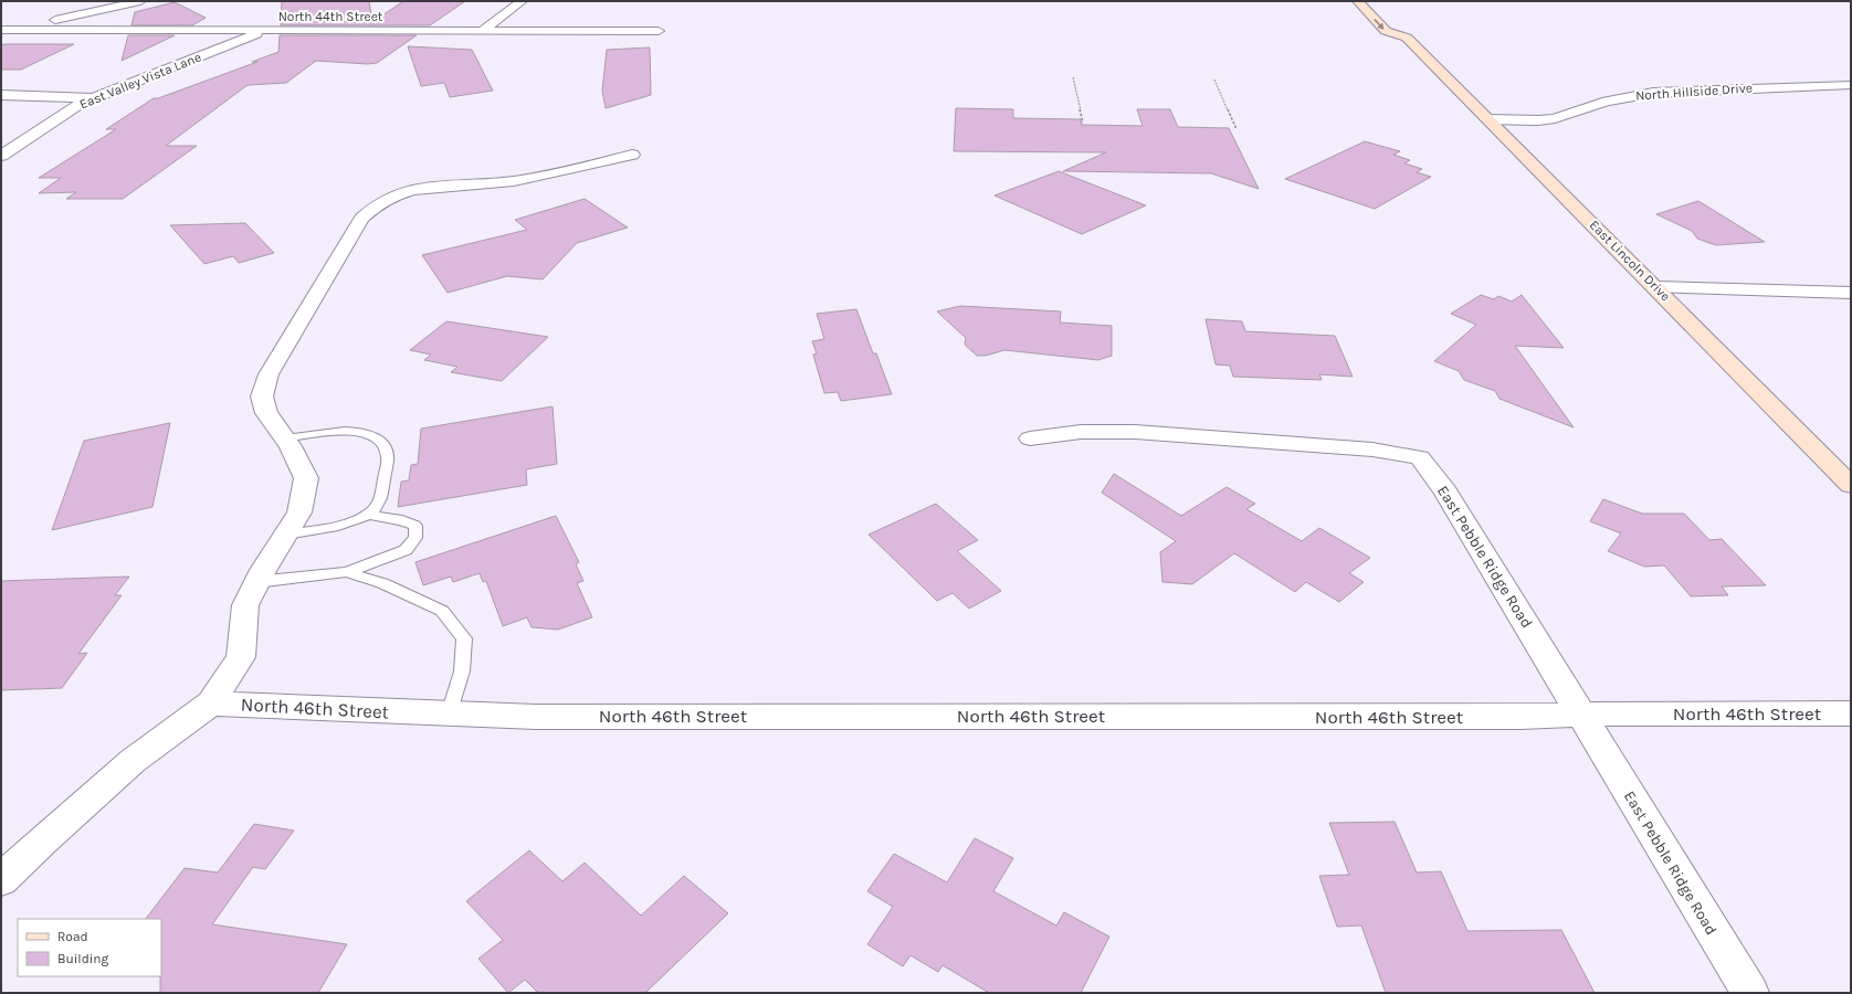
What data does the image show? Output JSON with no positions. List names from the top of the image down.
{
  "streets": {
    "main road": ["East Lincoln Drive"],
    "street": [
      "North 44th Street",
      "East Valley Vista Lane",
      "North Hillside Drive",
      "East Pebble Ridge Road",
      "North 46th Street"
    ]
  },
  "crossings": [
    ["North 44th Street", "East Valley Vista Lane"],
    ["North Hillside Drive", "East Lincoln Drive"],
    ["East Pebble Ridge Road", "North 46th Street"]
  ],
  "legend": ["Road", "Building"]
}
